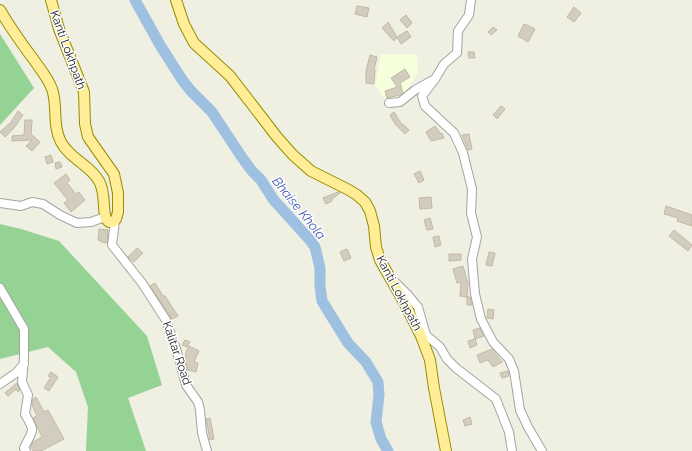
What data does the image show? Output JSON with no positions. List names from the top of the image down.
{
  "streets": {
    "main road": ["Kanti Lokhpath"],
    "street": ["Kalitar Road"]
  },
  "crossings": [
    ["Kanti Lokhpath", "Kalitar Road"]
  ],
  "water": ["Bhaise Khola"]
}
